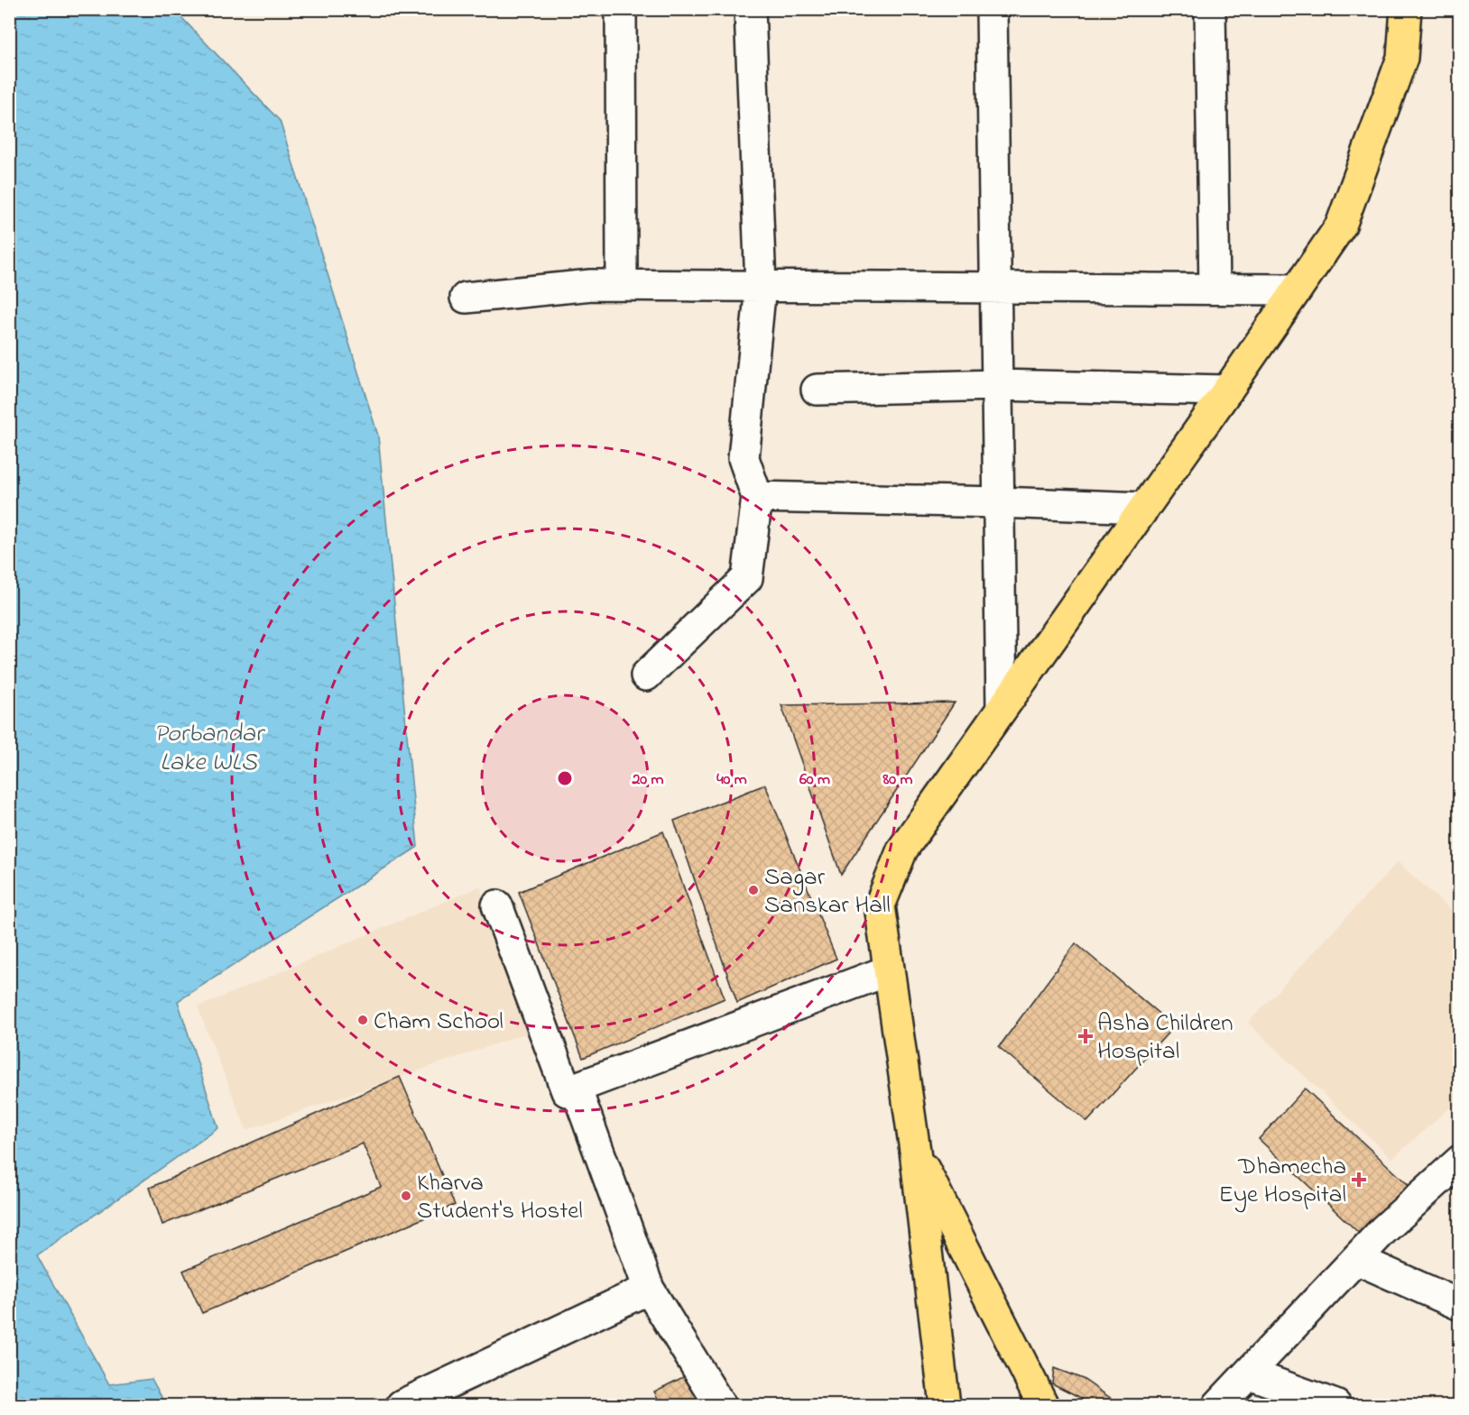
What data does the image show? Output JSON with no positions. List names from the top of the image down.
{
  "water": ["Porbandar Lake WLS"],
  "places": {
    "other": ["Sagar Sanskar Hall", "Cham School", "Kharva Student's Hostel"],
    "health": ["Asha Children Hospital", "Dhamecha Eye Hospital"]
  },
  "rings": [
    "20 m",
    "40 m",
    "60 m",
    "80 m"
  ]
}
